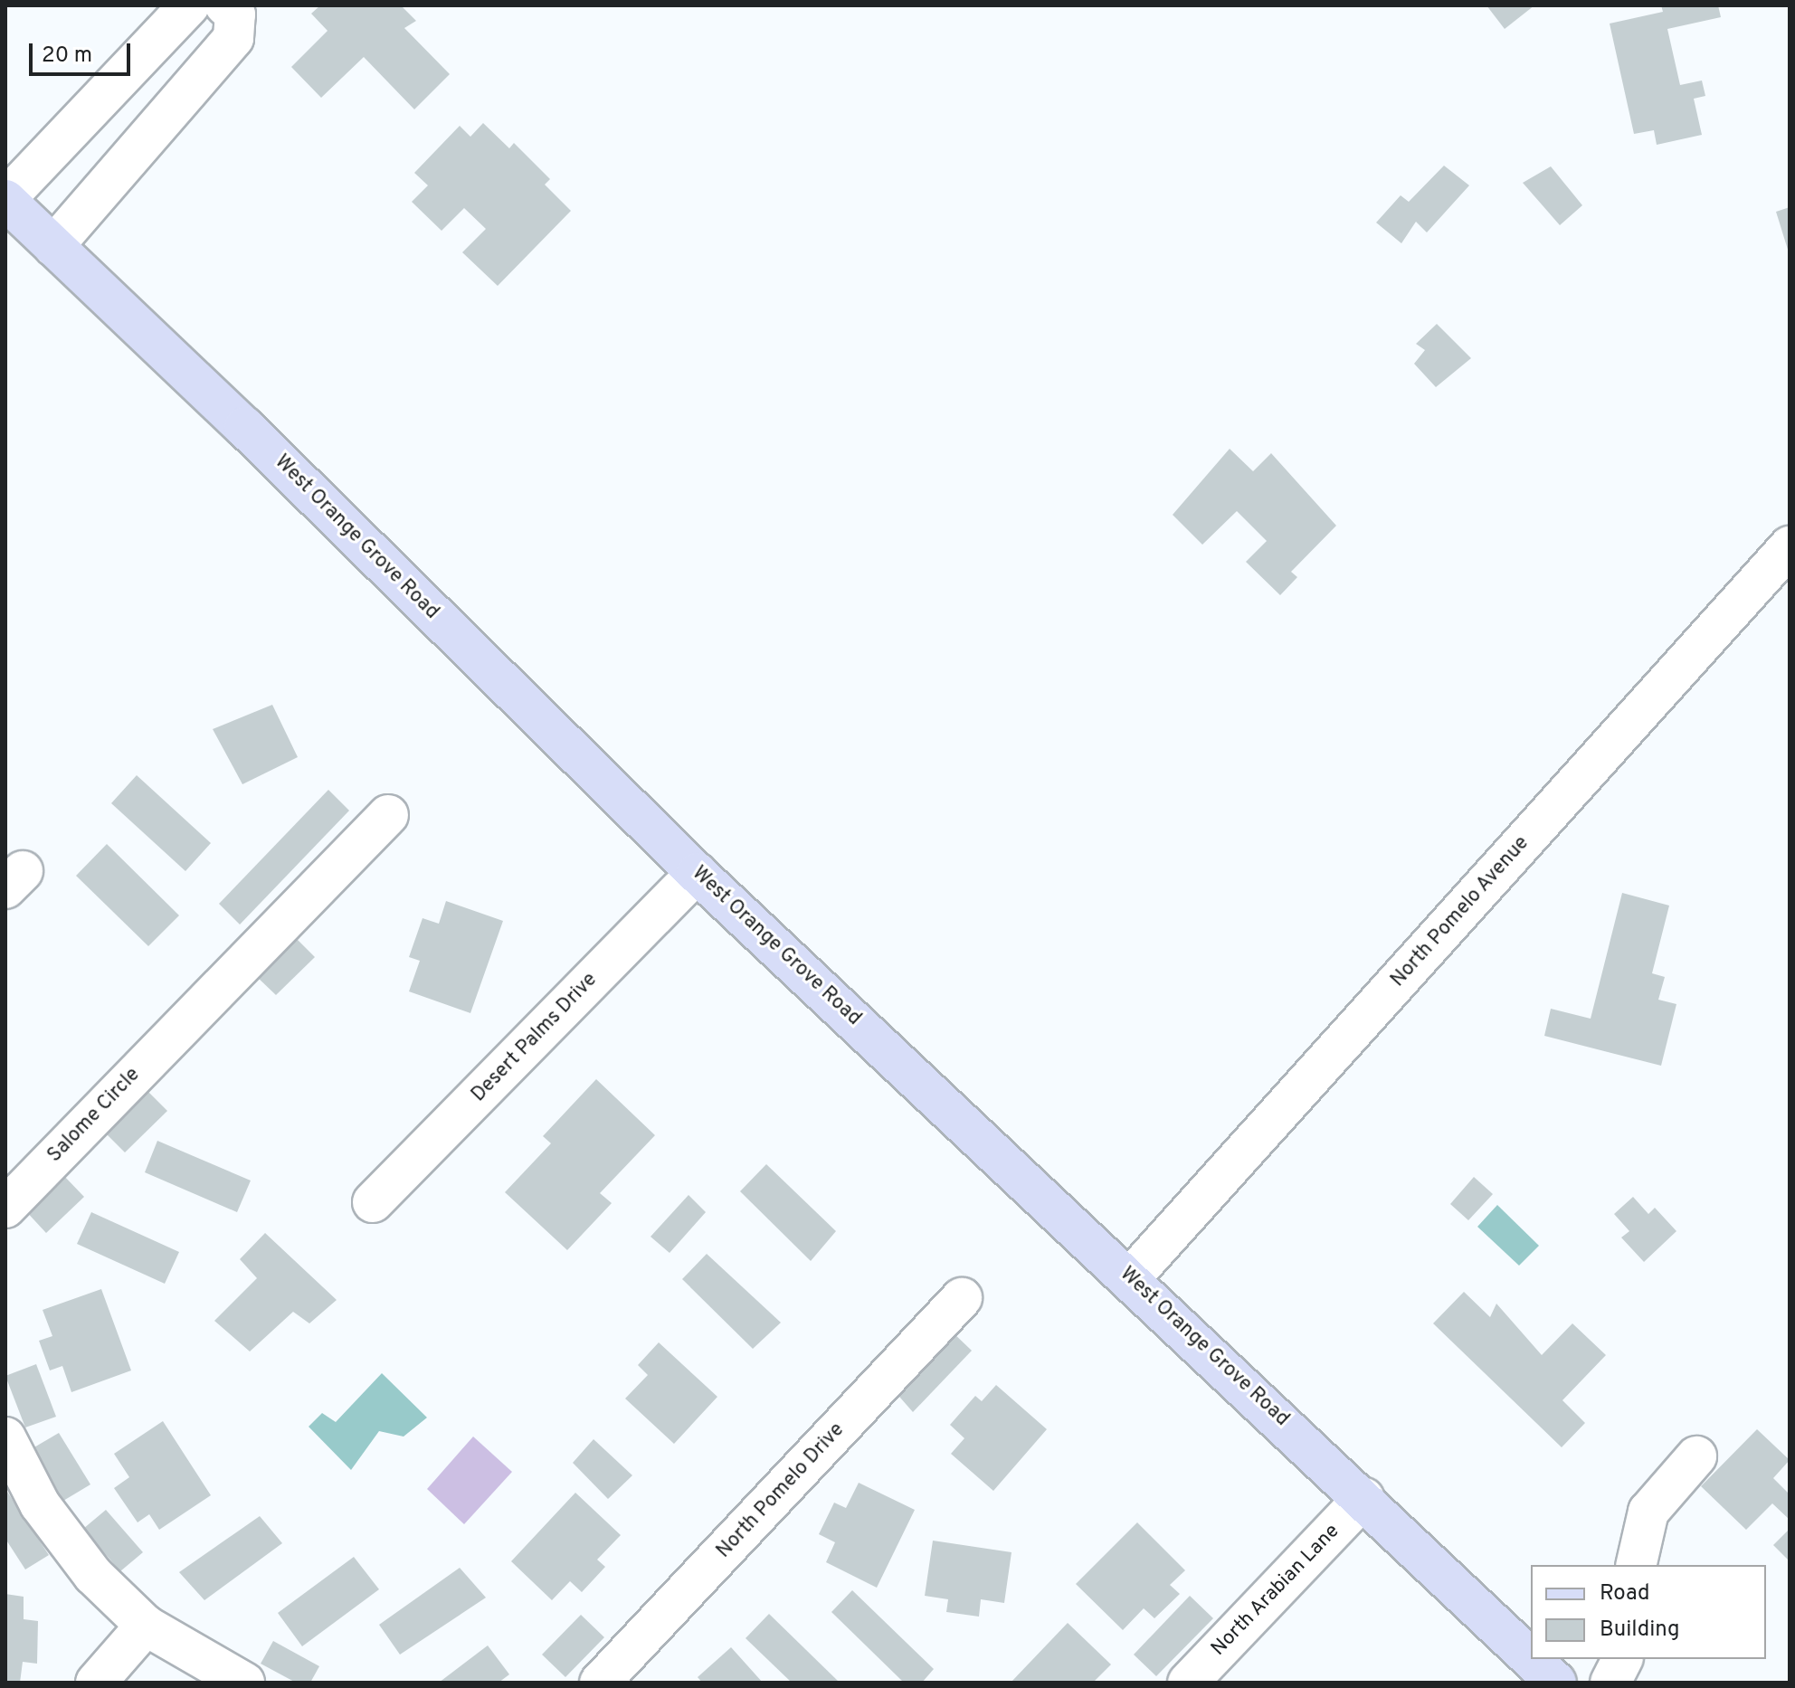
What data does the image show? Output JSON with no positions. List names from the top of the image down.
{
  "streets": {
    "main road": ["West Orange Grove Road"],
    "street": [
      "North Pomelo Avenue",
      "Desert Palms Drive",
      "Salome Circle",
      "North Pomelo Drive",
      "North Arabian Lane"
    ]
  },
  "crossings": [
    ["West Orange Grove Road", "North Pomelo Avenue"],
    ["West Orange Grove Road", "Desert Palms Drive"],
    ["West Orange Grove Road", "North Arabian Lane"]
  ],
  "legend": ["Road", "Building"],
  "scale_bar": "20 m"
}
